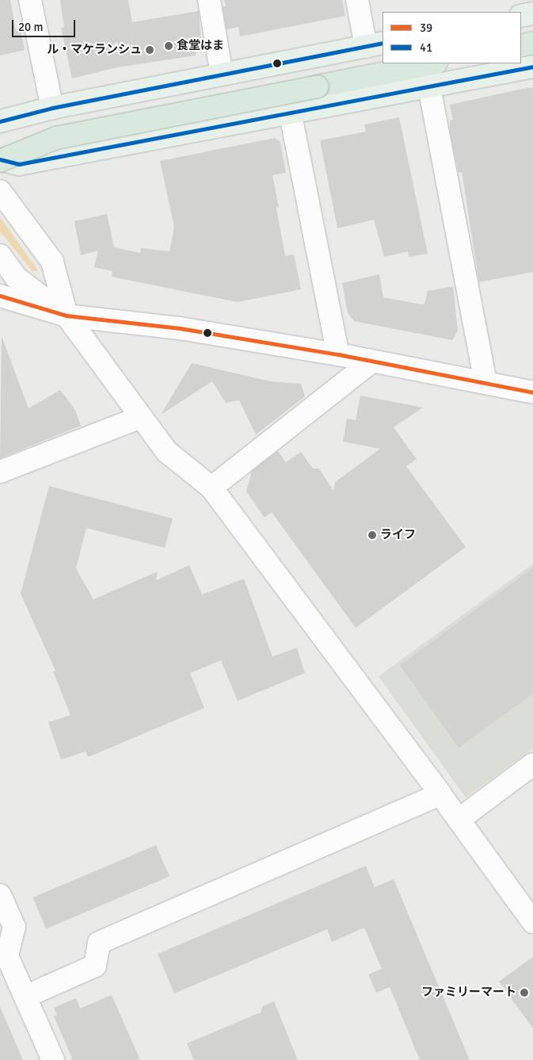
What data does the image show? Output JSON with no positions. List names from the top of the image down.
{
  "places": [
    "食堂はま",
    "ル・マケランシュ",
    "ライフ",
    "ファミリーマート"
  ],
  "lines": ["transit line 41", "transit line 39"],
  "legend": ["39", "41"],
  "scale_bar": "20 m"
}
